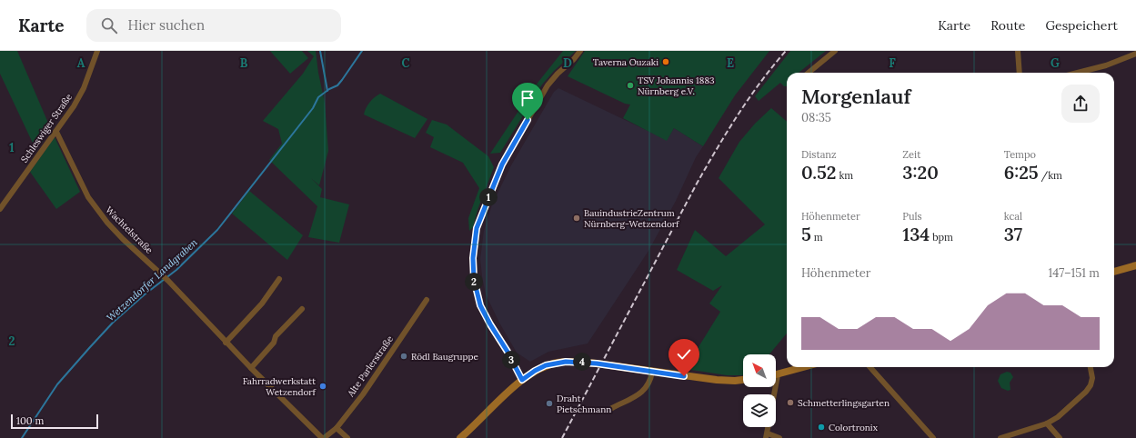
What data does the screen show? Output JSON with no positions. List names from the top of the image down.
{
  "streets": {
    "street": ["Schleswiger Straße", "Wachtelstraße", "Alte Parlerstraße"]
  },
  "crossings": [
    ["Schleswiger Straße", "Wachtelstraße"],
    ["Wachtelstraße", "Alte Parlerstraße"]
  ],
  "water": ["Wetzendorfer Landgraben"],
  "places": [
    "Taverna Ouzaki",
    "TSV Johannis 1883 Nürnberg e.V.",
    "BauindustrieZentrum Nürnberg-Wetzendorf",
    "Rödl Baugruppe",
    "Fahrradwerkstatt Wetzendorf",
    "Schmetterlingsgarten",
    "Draht Pietschmann",
    "Colortronix"
  ],
  "scale_bar": "100 m",
  "north": "top left",
  "page": {
    "header": "Karte",
    "search": "Hier suchen",
    "nav": ["Karte", "Route", "Gespeichert"],
    "heading": ["Morgenlauf", "08:35"],
    "stats": [
      ["Distanz", "0.52 km"],
      ["Zeit", "3:20"],
      ["Tempo", "6:25 /km"],
      ["Höhenmeter", "5 m"],
      ["Puls", "134 bpm"],
      ["kcal", "37"]
    ],
    "pins": [
      "1",
      "2",
      "3",
      "4"
    ],
    "chart": ["Höhenmeter", "147–151 m"],
    "scale": "100 m"
  },
  "grid": {
    "columns": [
      "A",
      "B",
      "C",
      "D",
      "E",
      "F",
      "G"
    ],
    "rows": ["1", "2"]
  }
}
